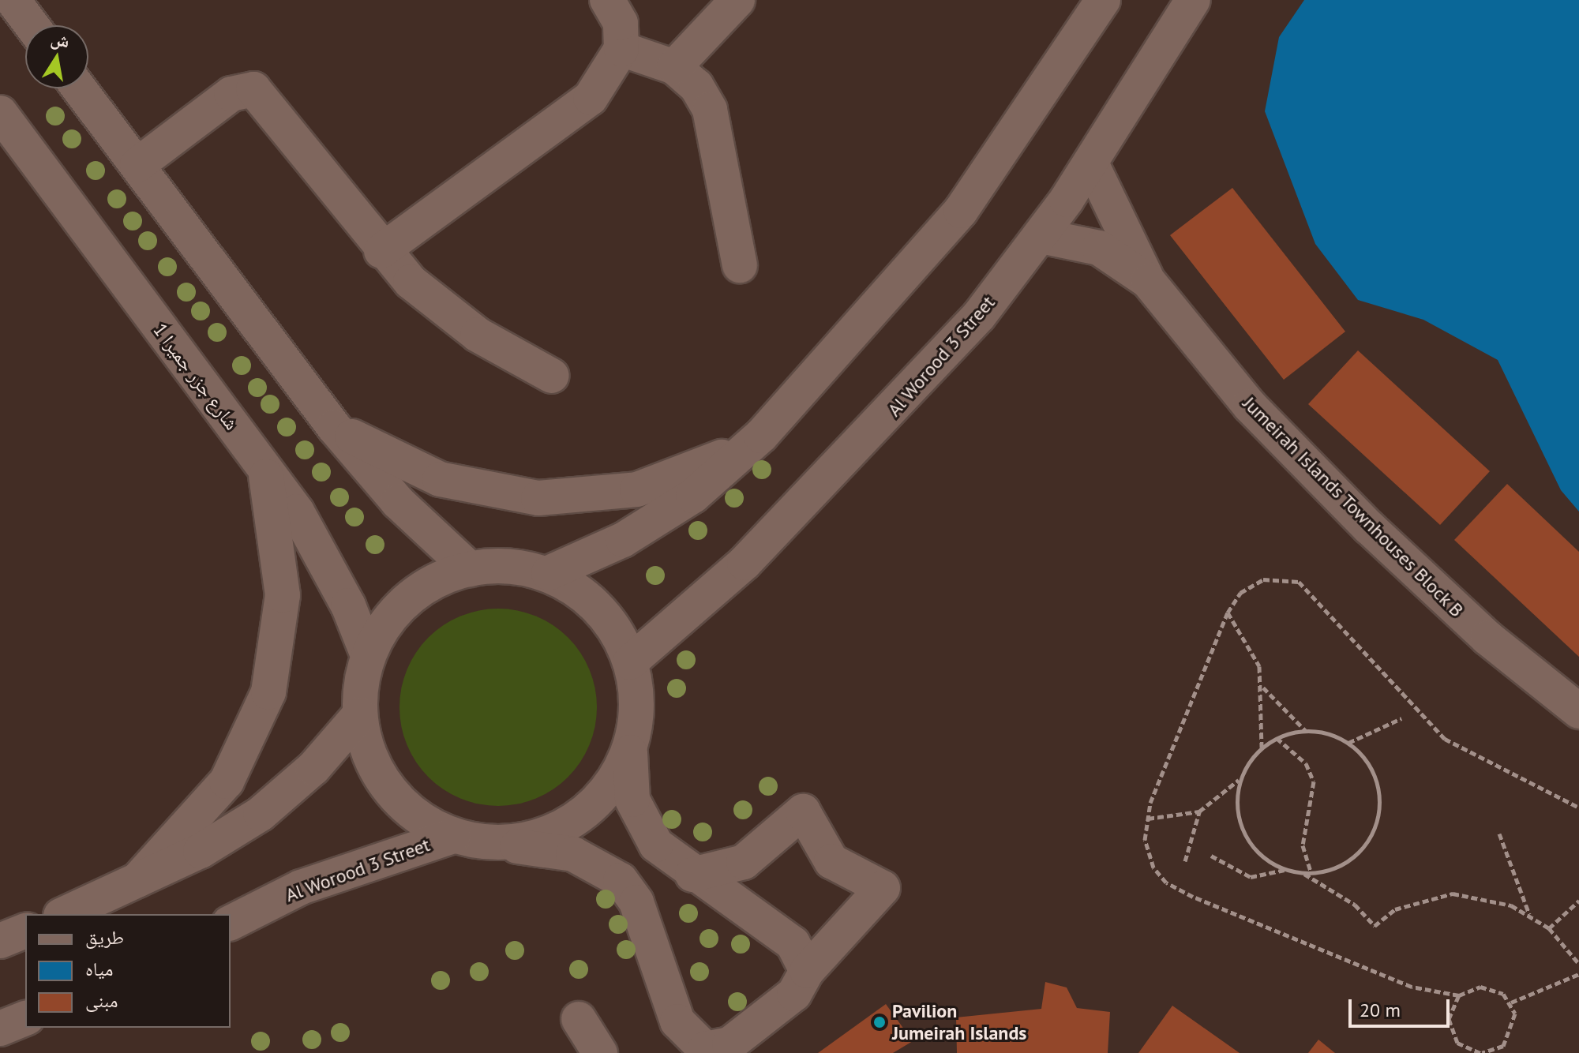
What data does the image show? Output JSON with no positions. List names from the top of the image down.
{
  "streets": {
    "street": ["Al Worood 3 Street", "شارع جزر جميرا 1", "Jumeirah Islands Townhouses Block B"]
  },
  "crossings": [
    ["Al Worood 3 Street", "Jumeirah Islands Townhouses Block B"]
  ],
  "places": ["Pavilion Jumeirah Islands"],
  "legend": ["طريق", "مياه", "مبنى"],
  "scale_bar": "20 m",
  "north": "top"
}
